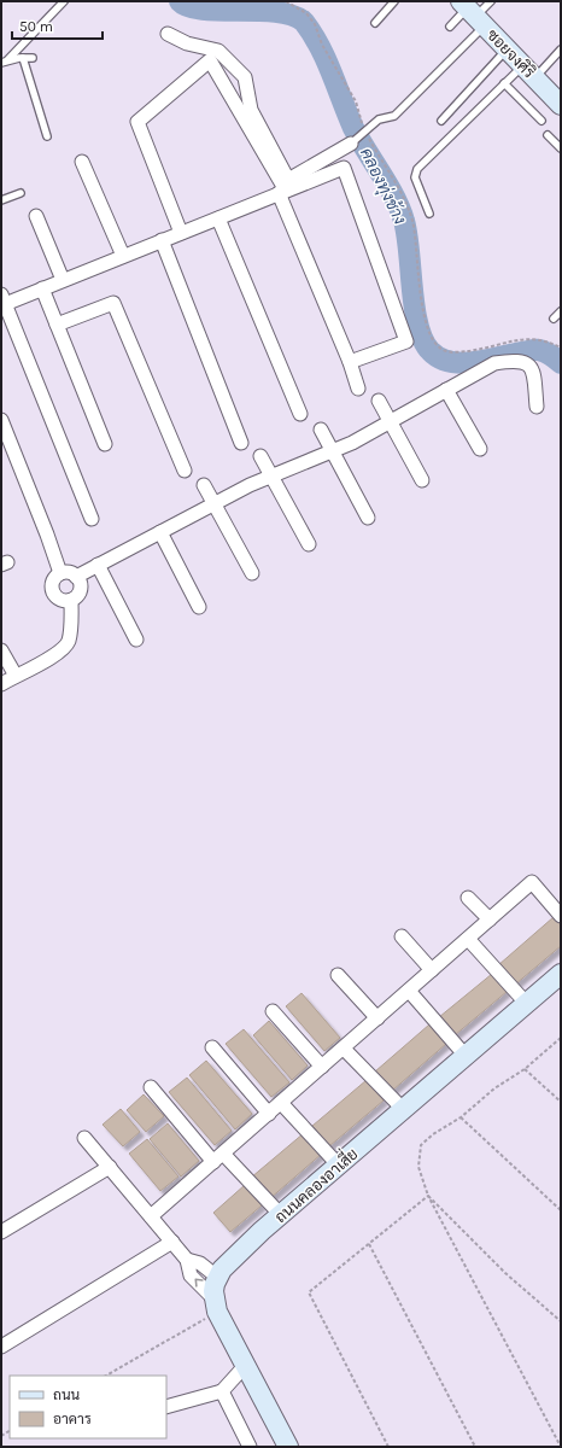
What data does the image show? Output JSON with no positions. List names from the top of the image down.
{
  "streets": {
    "street": ["ซอยจงศิริ", "ถนนคลองอาเสี่ย"]
  },
  "water": ["คลองทุ่งช้าง"],
  "legend": ["ถนน", "อาคาร"],
  "scale_bar": "50 m"
}
